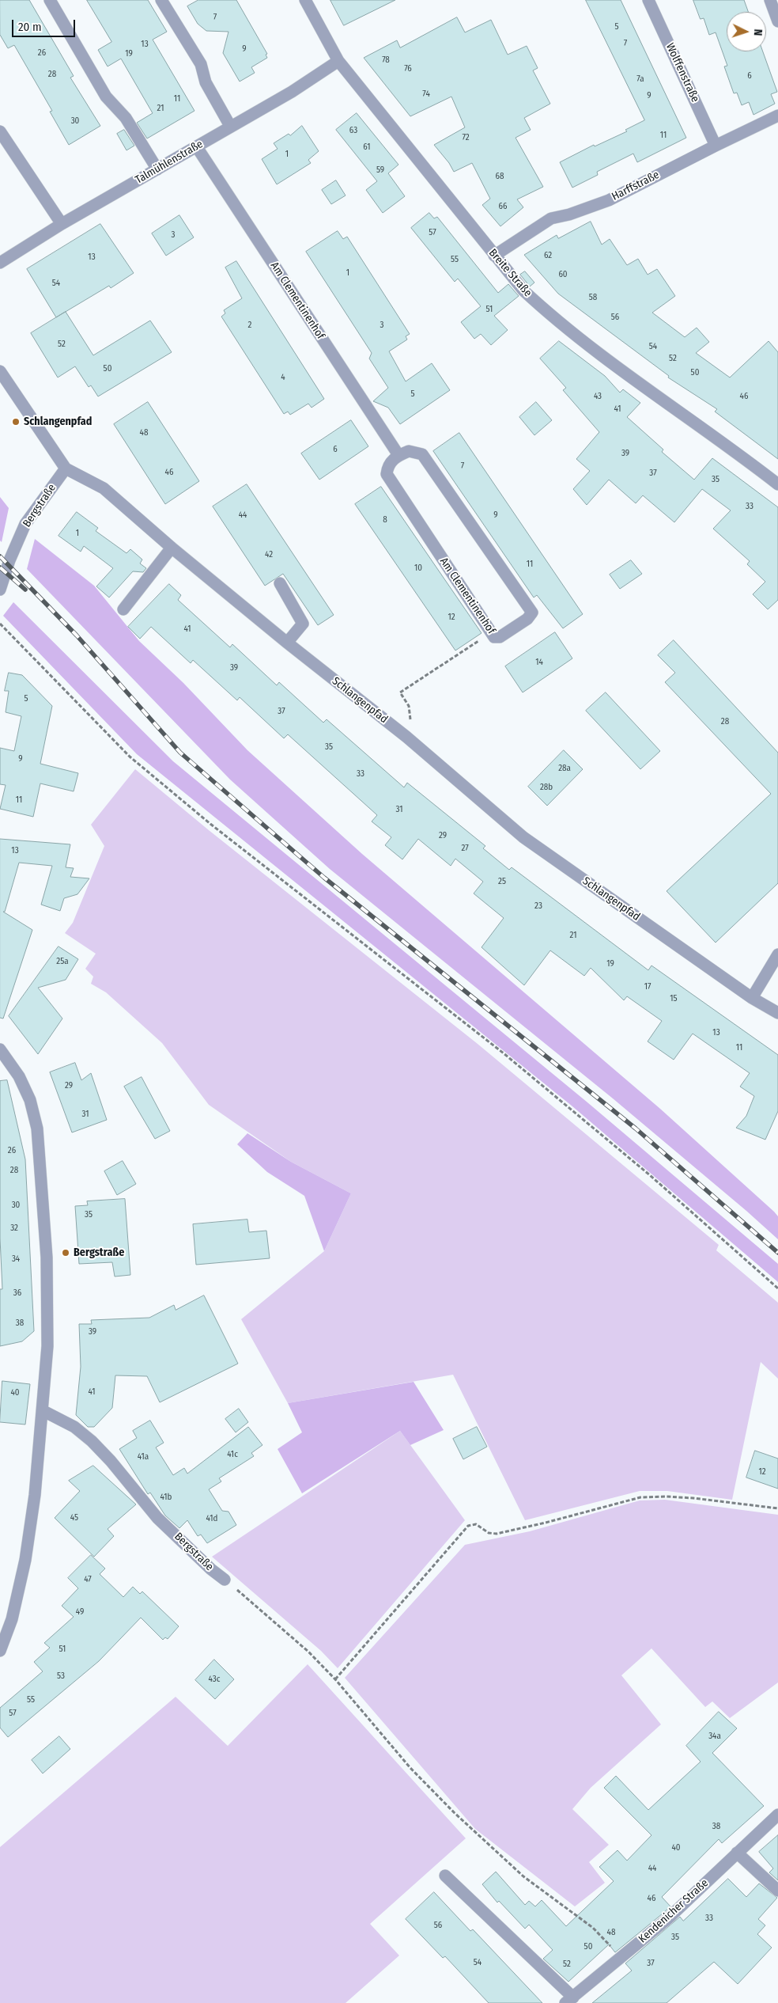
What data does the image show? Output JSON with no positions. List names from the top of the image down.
{
  "streets": {
    "street": [
      "Wolffenstraße",
      "Talmühlenstraße",
      "Harffstraße",
      "Breite Straße",
      "Am Clementinenhof",
      "Bergstraße",
      "Schlangenpfad",
      "Kendenicher Straße"
    ]
  },
  "crossings": [
    ["Wolffenstraße", "Harffstraße"],
    ["Talmühlenstraße", "Breite Straße"],
    ["Talmühlenstraße", "Am Clementinenhof"],
    ["Harffstraße", "Breite Straße"],
    ["Bergstraße", "Schlangenpfad"]
  ],
  "places": ["Schlangenpfad", "Bergstraße"],
  "house_numbers": [
    "7",
    "5",
    "7",
    "13",
    "9",
    "26",
    "19",
    "78",
    "76",
    "28",
    "6",
    "7a",
    "74",
    "9",
    "11",
    "21",
    "30",
    "63",
    "11",
    "72",
    "61",
    "1",
    "59",
    "68",
    "66",
    "57",
    "3",
    "62",
    "13",
    "55",
    "1",
    "60",
    "54",
    "58",
    "51",
    "56",
    "2",
    "3",
    "52",
    "54",
    "52",
    "50",
    "50",
    "4",
    "5",
    "43",
    "46",
    "41",
    "48",
    "6",
    "39",
    "7",
    "46",
    "37",
    "35",
    "33",
    "44",
    "9",
    "8",
    "1",
    "42",
    "11",
    "10",
    "12",
    "41",
    "14",
    "39",
    "5",
    "37",
    "28",
    "35",
    "9",
    "28a",
    "33",
    "28b",
    "11",
    "31",
    "29",
    "27",
    "13",
    "25",
    "23",
    "21",
    "25a",
    "19",
    "17",
    "15",
    "13",
    "11",
    "29",
    "31",
    "26",
    "28",
    "30",
    "35",
    "32",
    "34",
    "36",
    "38",
    "39",
    "41",
    "40",
    "41c",
    "41a",
    "12",
    "41b",
    "45",
    "41d",
    "47",
    "49",
    "51",
    "53",
    "43c",
    "55",
    "57",
    "34a",
    "38",
    "40",
    "44",
    "46",
    "33",
    "56",
    "48",
    "35",
    "50",
    "54",
    "37",
    "52"
  ],
  "scale_bar": "20 m",
  "north": "right"
}
